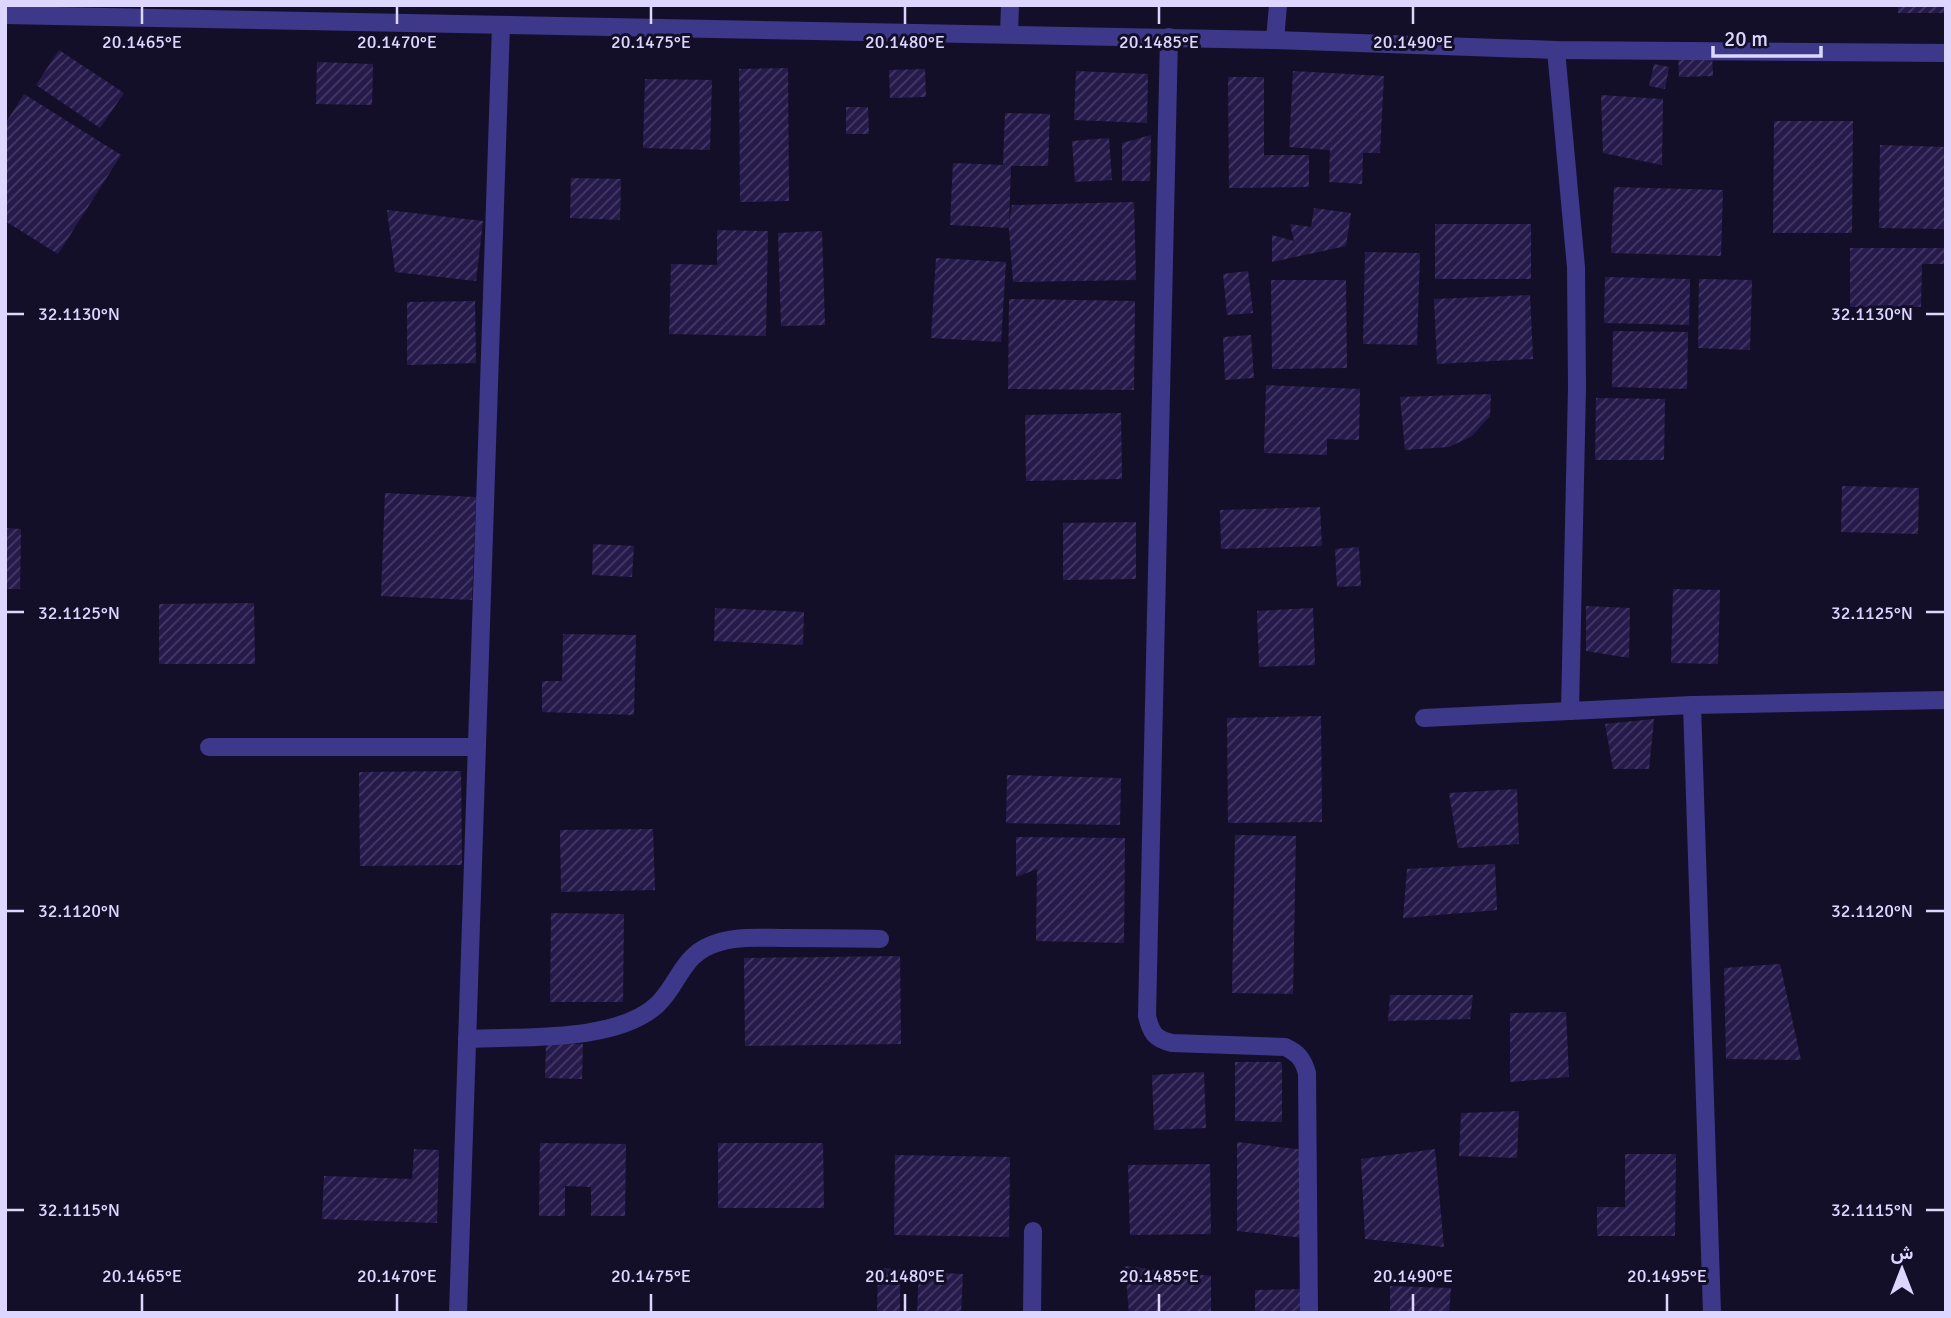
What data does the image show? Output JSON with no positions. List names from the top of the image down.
{
  "scale_bar": "20 m",
  "north": "top",
  "coordinates": [
    "20.1465°E",
    "20.1470°E",
    "20.1475°E",
    "20.1480°E",
    "20.1485°E",
    "20.1490°E",
    "32.1130°N",
    "32.1125°N",
    "32.1120°N",
    "32.1115°N",
    "20.1495°E"
  ]
}
